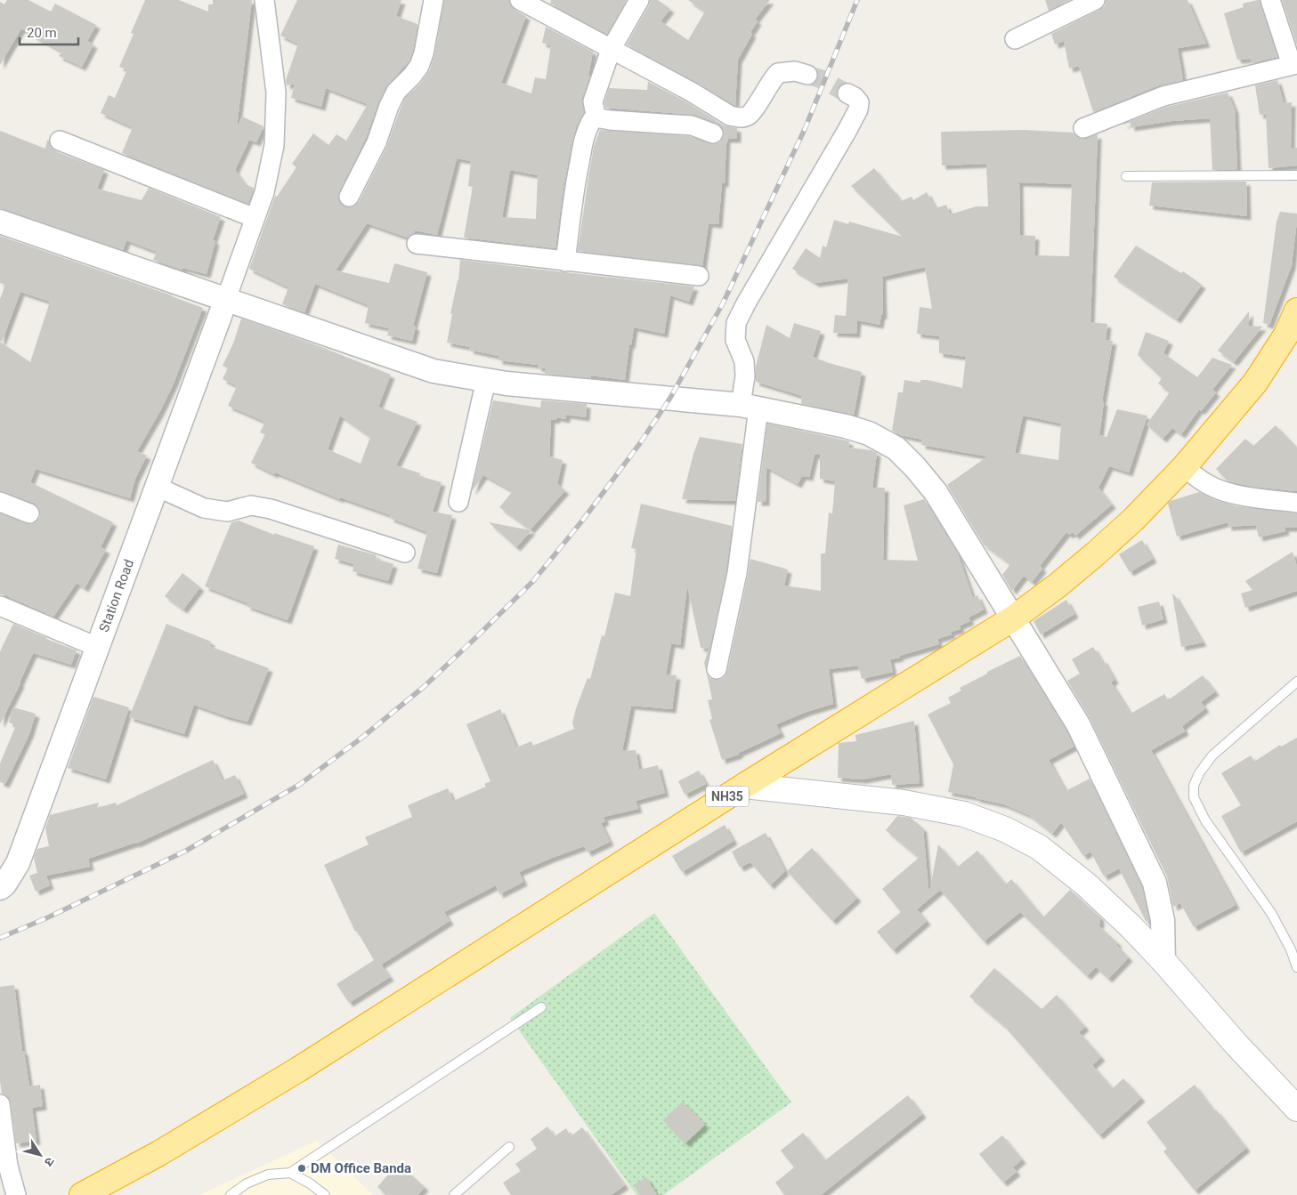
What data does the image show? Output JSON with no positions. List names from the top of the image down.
{
  "streets": {
    "highway": ["NH35"],
    "street": ["Station Road"]
  },
  "places": ["DM Office Banda"],
  "scale_bar": "20 m",
  "north": "bottom right"
}
